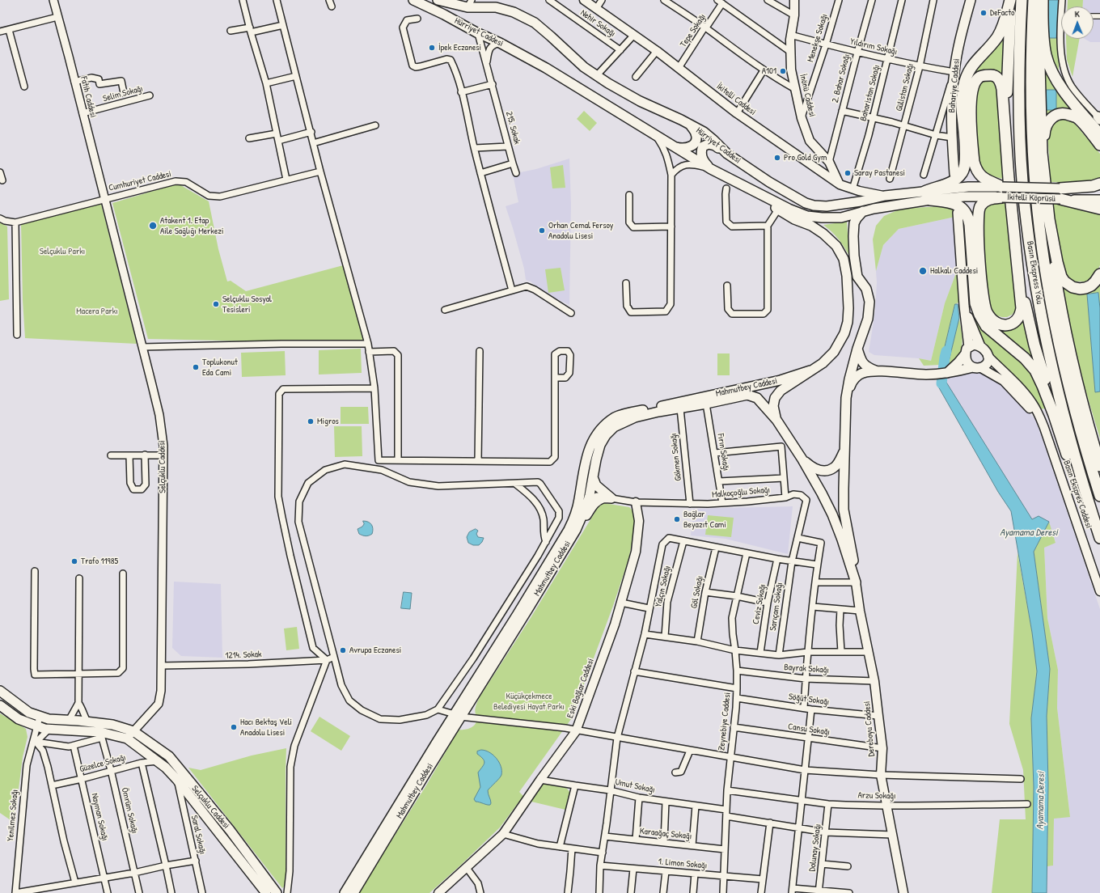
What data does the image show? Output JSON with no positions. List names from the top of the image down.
{
  "streets": {
    "highway": ["Basın Ekspress Yolu"],
    "main road": [
      "Hürriyet Caddesi",
      "Bahariye Caddesi",
      "İnönü Caddesi",
      "İkitelli Caddesi",
      "İkitelli Köprüsü",
      "Mahmutbey Caddesi",
      "Selçuklu Caddesi",
      "Basın Ekspres Caddesi",
      "Eski Bağlar Caddesi",
      "Dereboyu Caddesi"
    ],
    "street": [
      "Nehir Sokağı",
      "Tepe Sokağı",
      "Menekşe Sokağı",
      "Yıldırım Sokağı",
      "2. Bahar Sokağı",
      "Gülistan Sokağı",
      "Baharistan Sokağı",
      "Selim Sokağı",
      "Fatih Caddesi",
      "215. Sokak",
      "Cumhuriyet Caddesi",
      "Fırın Sokağı",
      "Gökmen Sokağı",
      "Malkoçoğlu Sokağı",
      "Yalçın Sokağı",
      "Göl Sokağı",
      "Ceviz Sokağı",
      "Sarıçam Sokağı",
      "1214. Sokak",
      "Bayrak Sokağı",
      "Söğüt Sokağı",
      "Zeynebiye Caddesi",
      "Cansu Sokağı",
      "Güzelce Sokağı",
      "Umut Sokağı",
      "Arzu Sokağı",
      "Ömrüm Sokağı",
      "Yenilmez Sokağı",
      "Nayman Sokağı",
      "Karaağaç Sokağı",
      "Saral Sokağı",
      "Dolunay Sokağı",
      "1. Limon Sokağı"
    ]
  },
  "crossings": [
    ["Tepe Sokağı", "İkitelli Caddesi"],
    ["Hürriyet Caddesi", "İkitelli Caddesi"],
    ["Hürriyet Caddesi", "215. Sokak"],
    ["Menekşe Sokağı", "Yıldırım Sokağı"],
    ["Menekşe Sokağı", "İnönü Caddesi"],
    ["Yıldırım Sokağı", "2. Bahar Sokağı"],
    ["Yıldırım Sokağı", "Bahariye Caddesi"],
    ["Yıldırım Sokağı", "Gülistan Sokağı"],
    ["Yıldırım Sokağı", "Baharistan Sokağı"],
    ["Yıldırım Sokağı", "İnönü Caddesi"],
    ["2. Bahar Sokağı", "İnönü Caddesi"],
    ["Baharistan Sokağı", "İkitelli Caddesi"],
    ["Selim Sokağı", "Fatih Caddesi"],
    ["İnönü Caddesi", "İkitelli Caddesi"],
    ["Fatih Caddesi", "Cumhuriyet Caddesi"],
    ["Fatih Caddesi", "Selçuklu Caddesi"],
    ["Cumhuriyet Caddesi", "Selçuklu Caddesi"],
    ["Mahmutbey Caddesi", "Fırın Sokağı"],
    ["Mahmutbey Caddesi", "Gökmen Sokağı"],
    ["Mahmutbey Caddesi", "Dereboyu Caddesi"],
    ["Fırın Sokağı", "Malkoçoğlu Sokağı"],
    ["Gökmen Sokağı", "Malkoçoğlu Sokağı"],
    ["Selçuklu Caddesi", "1214. Sokak"],
    ["Selçuklu Caddesi", "Güzelce Sokağı"],
    ["Selçuklu Caddesi", "Ömrüm Sokağı"],
    ["Selçuklu Caddesi", "Yenilmez Sokağı"],
    ["Selçuklu Caddesi", "Saral Sokağı"],
    ["Malkoçoğlu Sokağı", "Sarıçam Sokağı"],
    ["Malkoçoğlu Sokağı", "Eski Bağlar Caddesi"],
    ["Bayrak Sokağı", "Zeynebiye Caddesi"],
    ["Bayrak Sokağı", "Dereboyu Caddesi"],
    ["Eski Bağlar Caddesi", "Umut Sokağı"],
    ["Söğüt Sokağı", "Zeynebiye Caddesi"],
    ["Söğüt Sokağı", "Dereboyu Caddesi"],
    ["Zeynebiye Caddesi", "Cansu Sokağı"],
    ["Zeynebiye Caddesi", "Umut Sokağı"],
    ["Zeynebiye Caddesi", "Arzu Sokağı"],
    ["Zeynebiye Caddesi", "Karaağaç Sokağı"],
    ["Zeynebiye Caddesi", "1. Limon Sokağı"],
    ["Dereboyu Caddesi", "Cansu Sokağı"],
    ["Dereboyu Caddesi", "Umut Sokağı"],
    ["Dereboyu Caddesi", "Arzu Sokağı"],
    ["Güzelce Sokağı", "Ömrüm Sokağı"],
    ["Güzelce Sokağı", "Nayman Sokağı"],
    ["Umut Sokağı", "Dolunay Sokağı"],
    ["Arzu Sokağı", "Dolunay Sokağı"]
  ],
  "water": ["Ayamama Deresi"],
  "parks": ["Selçuklu Parkı", "Macera Parkı", "Küçükçekmece Belediyesi Hayat Parkı"],
  "places": [
    "DeFacto",
    "İpek Eczanesi",
    "A101",
    "Pro Gold Gym",
    "Saray Pastanesi",
    "Atakent 1. Etap Aile Sağlığı Merkezi",
    "Orhan Cemal Fersoy Anadolu Lisesi",
    "Halkalı Caddesi",
    "Selçuklu Sosyal Tesisleri",
    "Toplukonut Eda Cami",
    "Migros",
    "Bağlar Beyazıt Cami",
    "Trafo 11985",
    "Avrupa Eczanesi",
    "Hacı Bektaş Veli Anadolu Lisesi"
  ],
  "north": "top"
}
